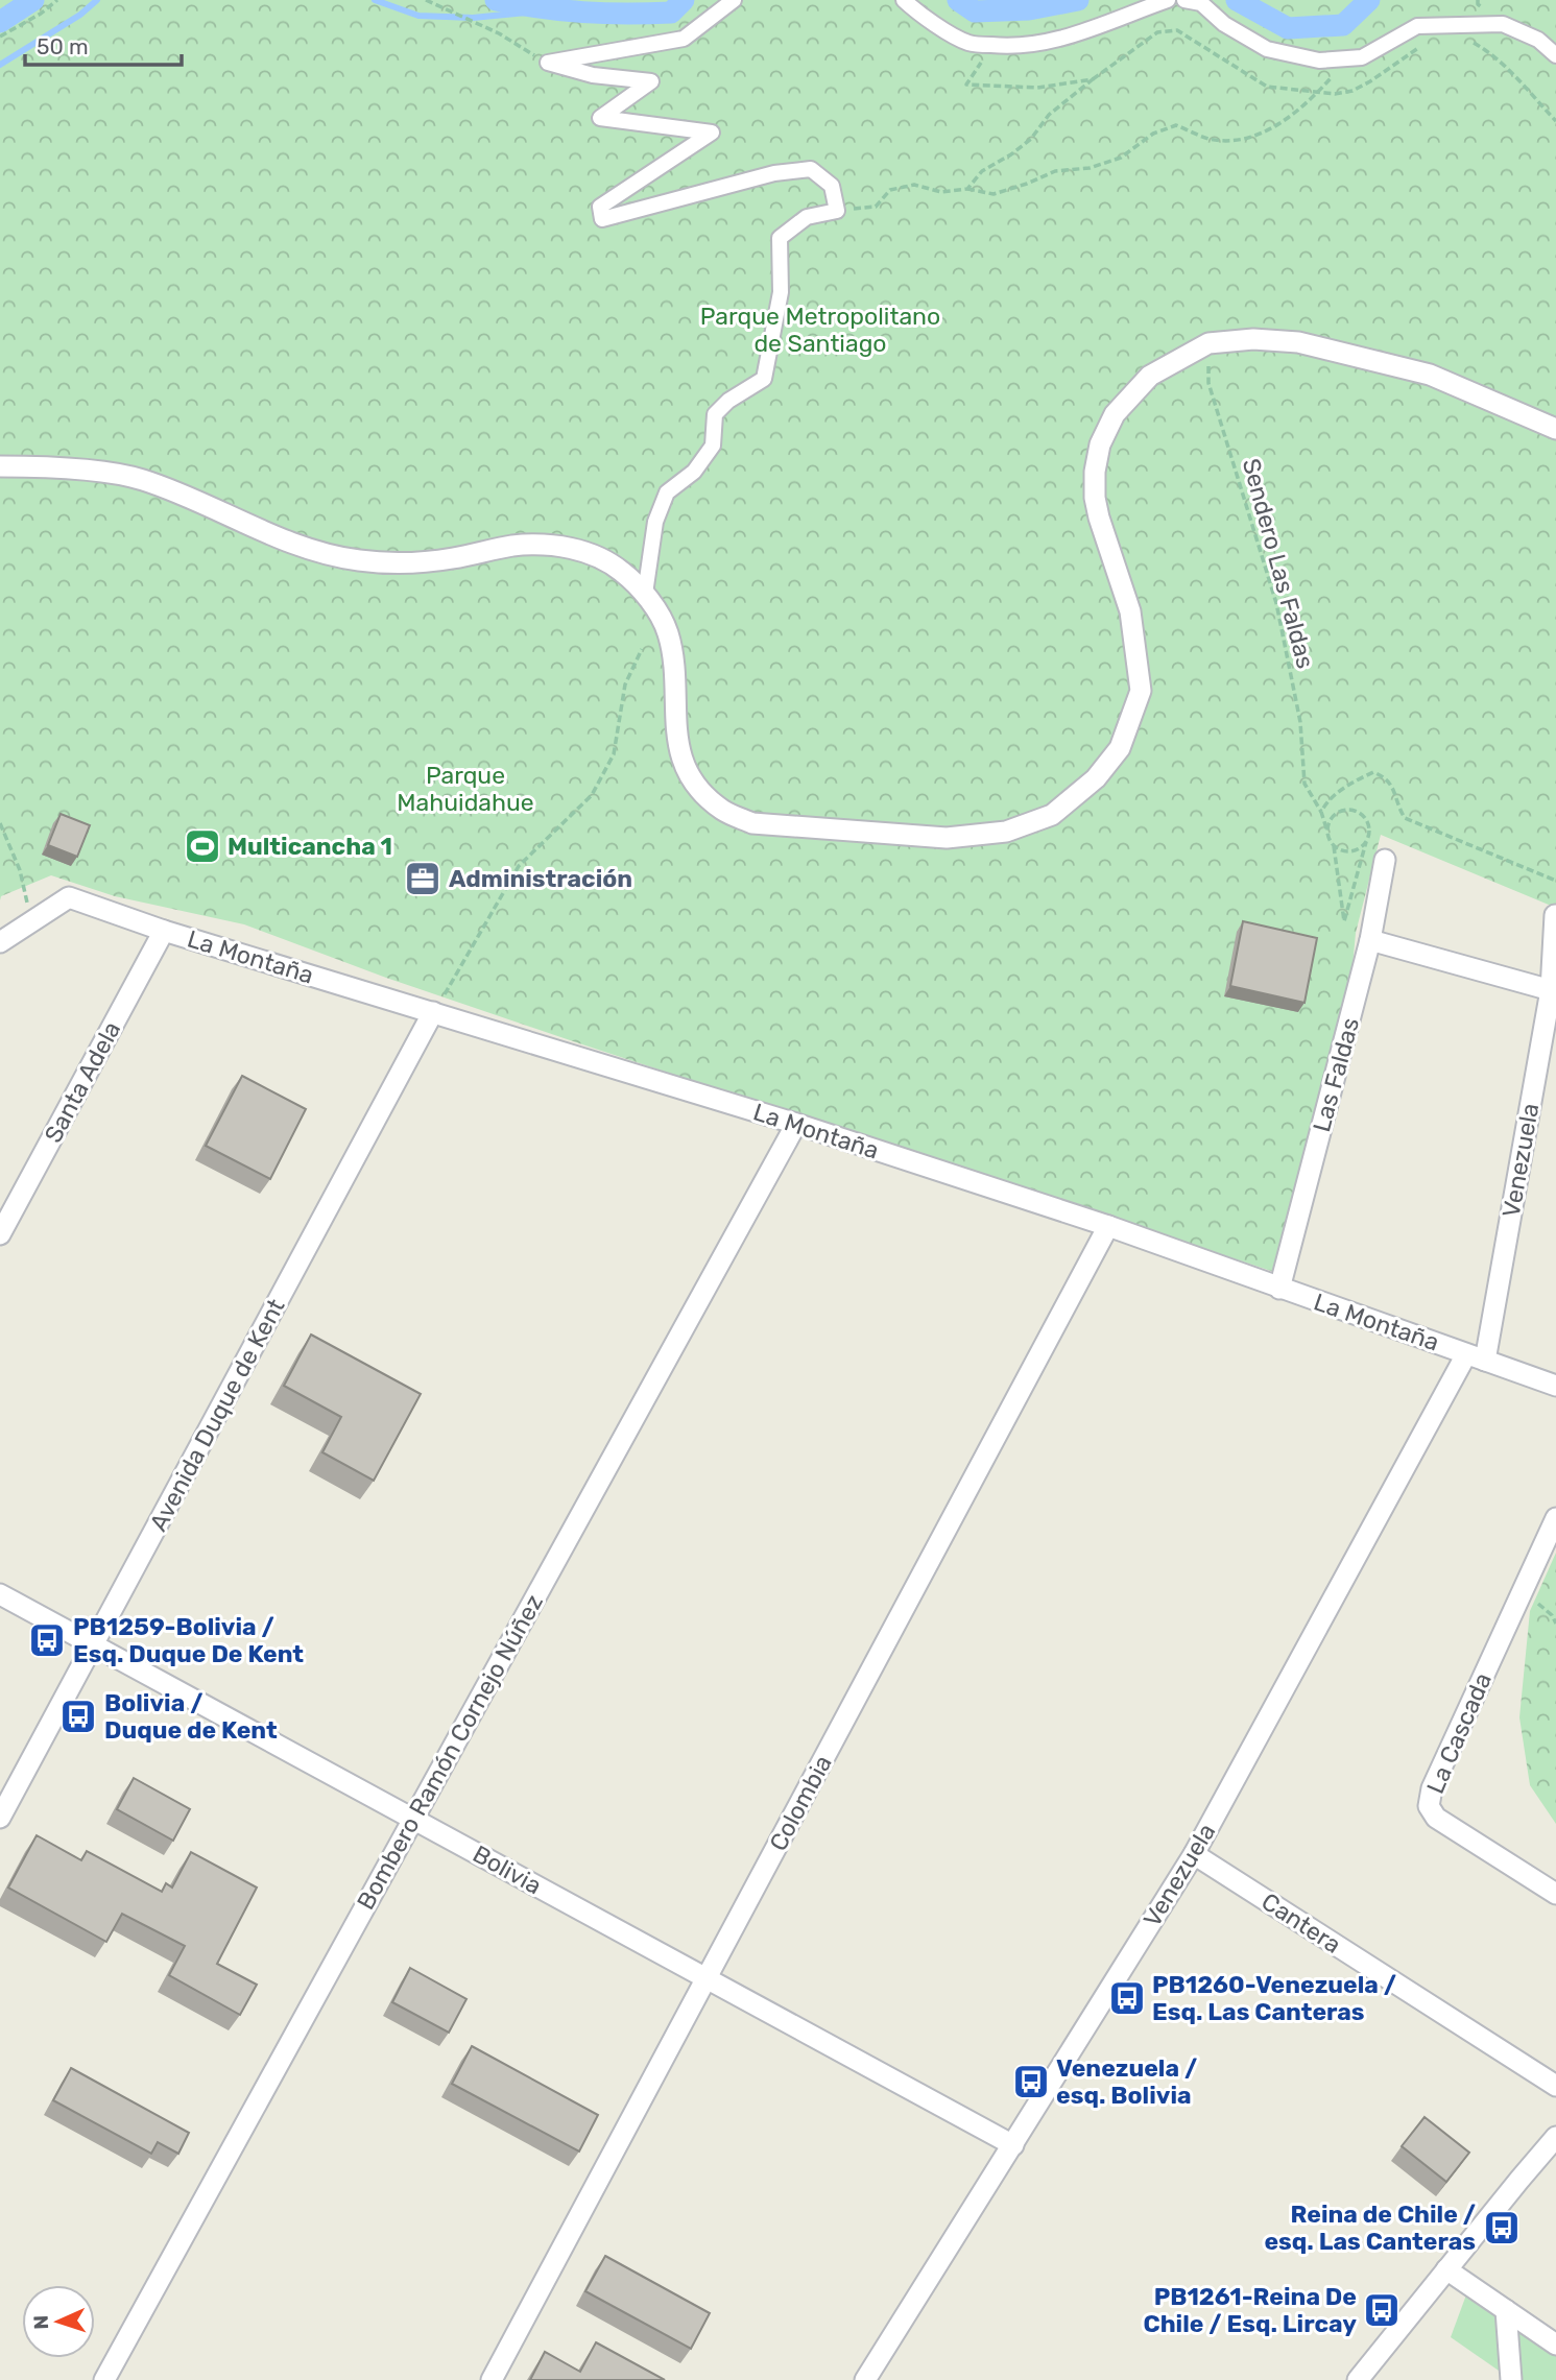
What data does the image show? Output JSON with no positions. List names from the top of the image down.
{
  "streets": {
    "street": [
      "La Montaña",
      "Las Faldas",
      "Santa Adela",
      "Venezuela",
      "Avenida Duque de Kent",
      "La Cascada",
      "Bombero Ramón Cornejo Núñez",
      "Colombia",
      "Bolivia",
      "Cantera"
    ],
    "path": ["Sendero Las Faldas"]
  },
  "crossings": [
    ["La Montaña", "Las Faldas"],
    ["La Montaña", "Santa Adela"],
    ["La Montaña", "Venezuela"],
    ["La Montaña", "Avenida Duque de Kent"],
    ["La Montaña", "Bombero Ramón Cornejo Núñez"],
    ["La Montaña", "Colombia"],
    ["Venezuela", "Bolivia"],
    ["Venezuela", "Cantera"],
    ["Avenida Duque de Kent", "Bolivia"],
    ["Bombero Ramón Cornejo Núñez", "Bolivia"],
    ["Colombia", "Bolivia"]
  ],
  "parks": ["Parque Metropolitano de Santiago", "Parque Mahuidahue"],
  "places": {
    "sports": ["Multicancha 1"],
    "office": ["Administración"],
    "bus stop": [
      "PB1259-Bolivia / Esq. Duque De Kent",
      "Bolivia / Duque de Kent",
      "PB1260-Venezuela / Esq. Las Canteras",
      "Venezuela / esq. Bolivia",
      "Reina de Chile / esq. Las Canteras",
      "PB1261-Reina De Chile / Esq. Lircay"
    ]
  },
  "scale_bar": "50 m",
  "north": "left"
}
